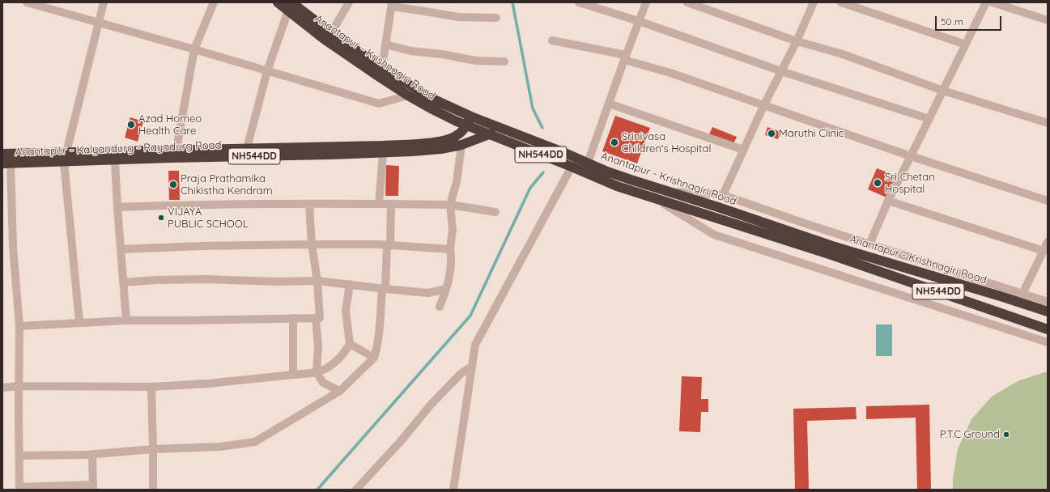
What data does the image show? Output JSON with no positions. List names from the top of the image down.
{
  "streets": {
    "highway": ["Anantapur - Krishnagiri Road", "Anantapur - Kalyandurg - Rayadurg Road", "NH544DD"]
  },
  "crossings": [
    ["Anantapur - Krishnagiri Road", "Anantapur - Kalyandurg - Rayadurg Road"],
    ["Anantapur - Krishnagiri Road", "NH544DD"]
  ],
  "places": [
    "Azad Homeo Health Care",
    "Maruthi Clinic",
    "Srinivasa Children's Hospital",
    "Sri Chetan Hospital",
    "Praja Prathamika Chikistha Kendram",
    "VIJAYA PUBLIC SCHOOL",
    "P.T.C Ground"
  ],
  "scale_bar": "50 m"
}
